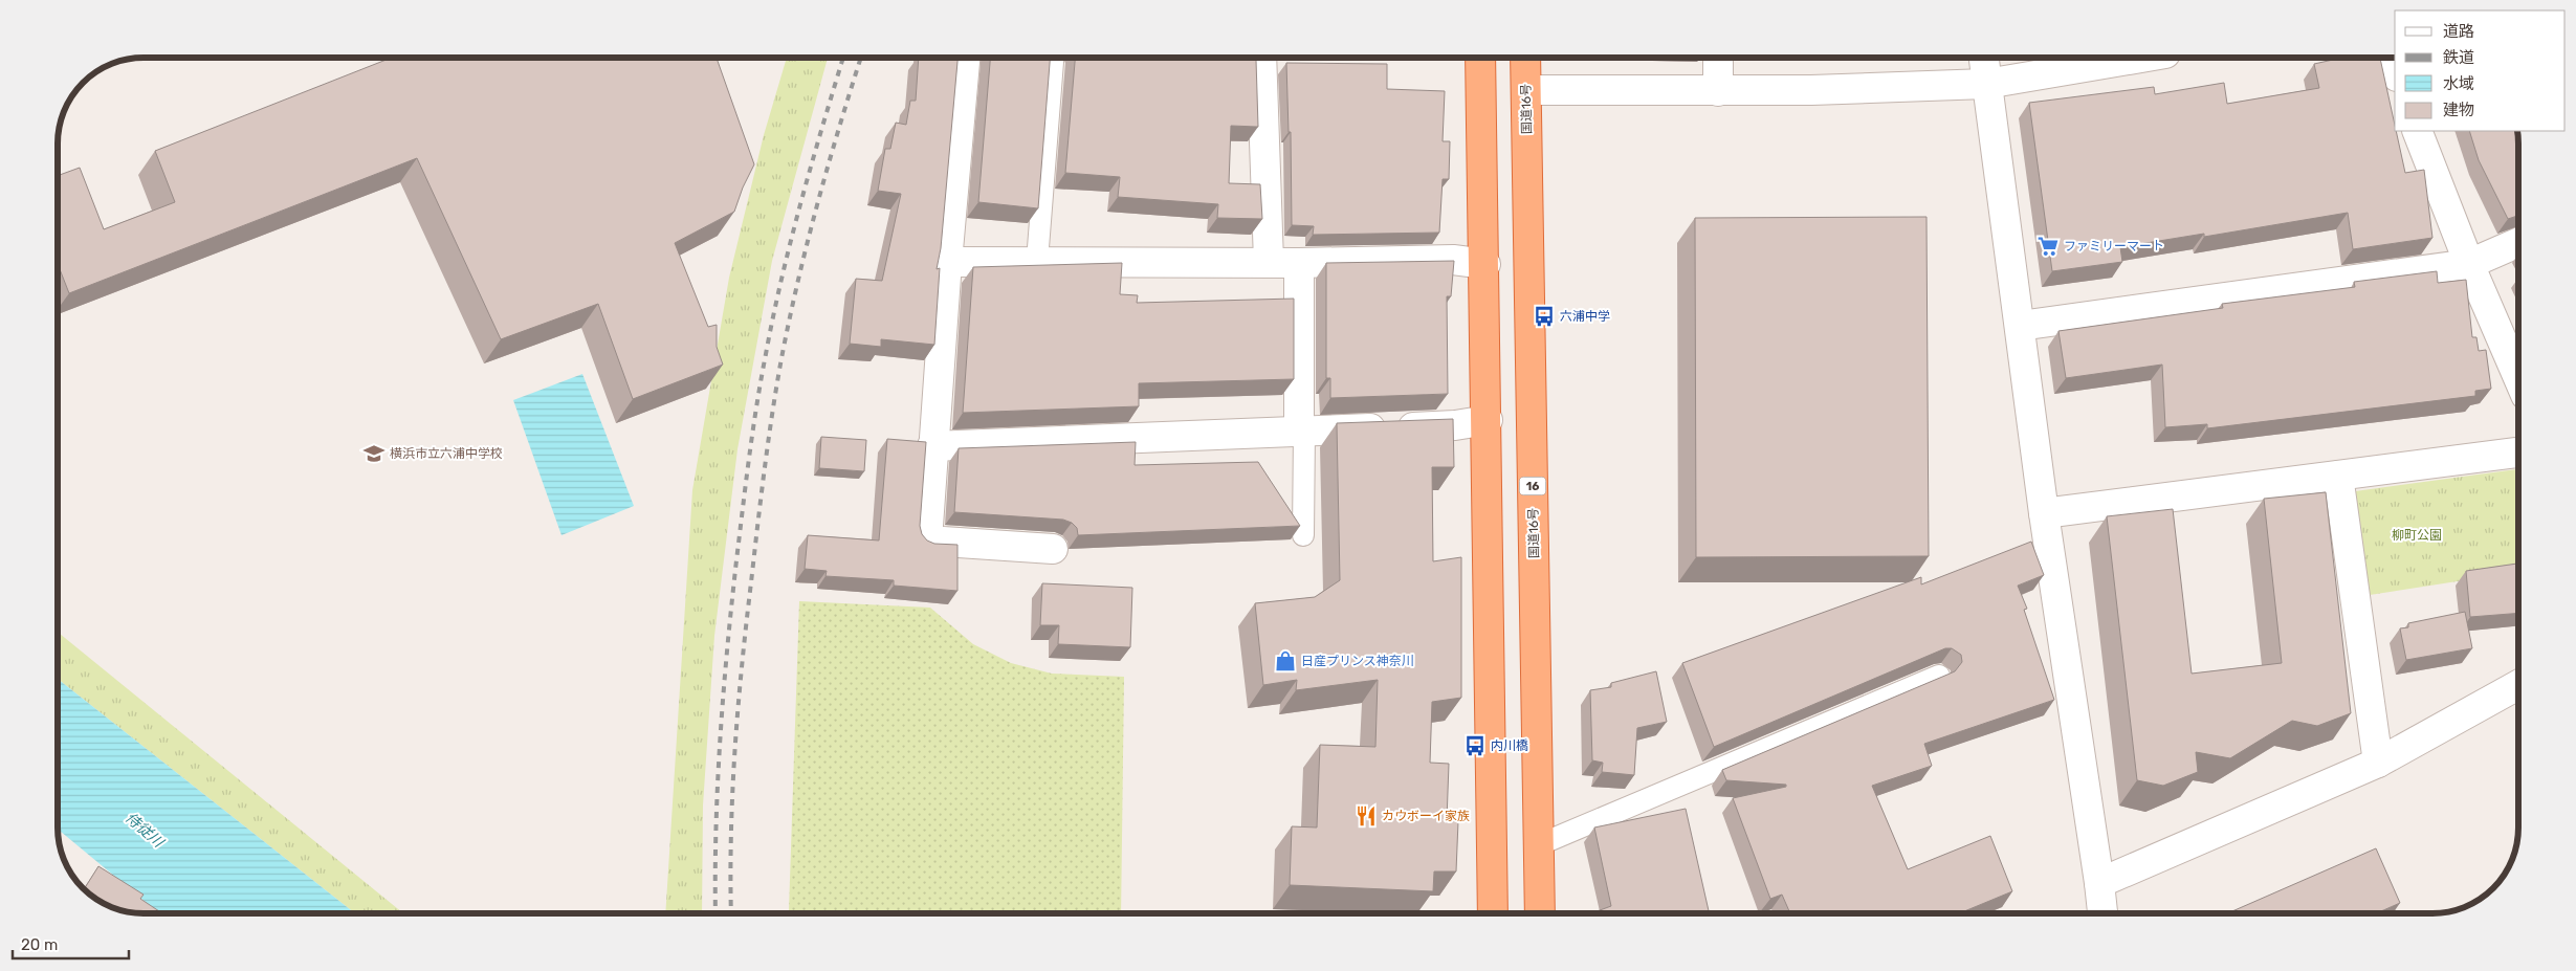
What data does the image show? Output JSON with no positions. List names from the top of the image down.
{
  "streets": {
    "highway": ["国道16号", "16"]
  },
  "water": ["侍従川"],
  "parks": ["柳町公園"],
  "places": {
    "supermarket": ["ファミリーマート"],
    "bus stop": ["六浦中学", "内川橋"],
    "school or university": ["横浜市立六浦中学校"],
    "shop": ["日産プリンス神奈川"],
    "restaurant": ["カウボーイ家族"]
  },
  "legend": [
    "道路",
    "鉄道",
    "水域",
    "建物"
  ],
  "scale_bar": "20 m"
}
